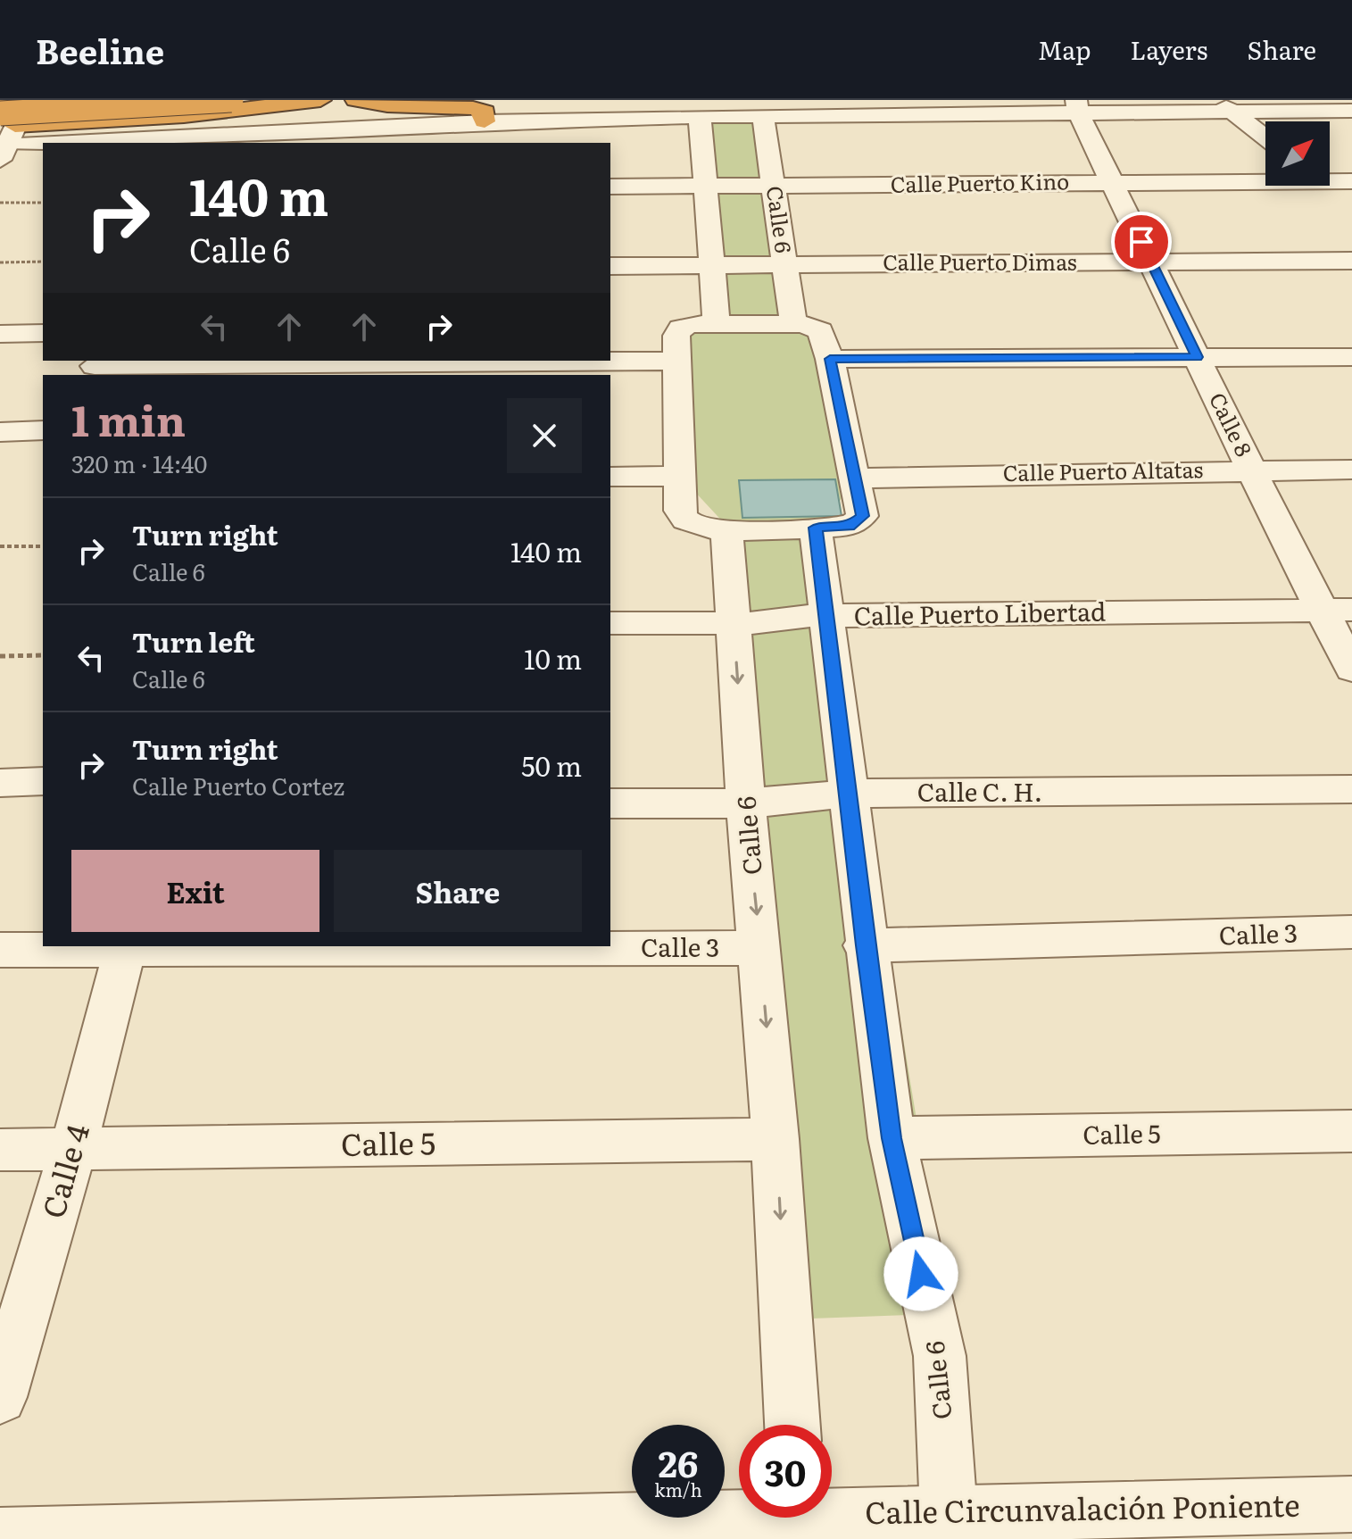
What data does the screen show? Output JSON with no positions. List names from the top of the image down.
{
  "streets": {
    "street": [
      "Calle Puerto Kino",
      "Calle 6",
      "Calle Puerto Dimas",
      "Calle 8",
      "Calle Puerto Altatas",
      "Calle Puerto Libertad",
      "Calle C. H.",
      "Calle 3",
      "Calle 5",
      "Calle 4",
      "Calle Circunvalación Poniente"
    ]
  },
  "crossings": [
    ["Calle Puerto Kino", "Calle 6"],
    ["Calle Puerto Kino", "Calle 8"],
    ["Calle 6", "Calle Puerto Dimas"],
    ["Calle 6", "Calle Puerto Altatas"],
    ["Calle 6", "Calle Puerto Libertad"],
    ["Calle 6", "Calle C. H."],
    ["Calle 6", "Calle 3"],
    ["Calle 6", "Calle 5"],
    ["Calle 6", "Calle Circunvalación Poniente"],
    ["Calle Puerto Dimas", "Calle 8"],
    ["Calle 8", "Calle Puerto Altatas"],
    ["Calle 8", "Calle Puerto Libertad"],
    ["Calle 3", "Calle 4"],
    ["Calle 5", "Calle 4"]
  ],
  "north": "top right",
  "page": {
    "header": "Beeline",
    "nav": ["Map", "Layers", "Share"],
    "turn": ["140 m", "Calle 6"],
    "heading": ["1 min", "320 m · 14:40"],
    "list": [
      {
        "name": "Turn right",
        "note": "Calle 6",
        "value": "140 m"
      },
      {
        "name": "Turn left",
        "note": "Calle 6",
        "value": "10 m"
      },
      {
        "name": "Turn right",
        "note": "Calle Puerto Cortez",
        "value": "50 m"
      }
    ],
    "buttons": ["Exit", "Share"],
    "speed": "26 km/h",
    "limit": "30"
  }
}
